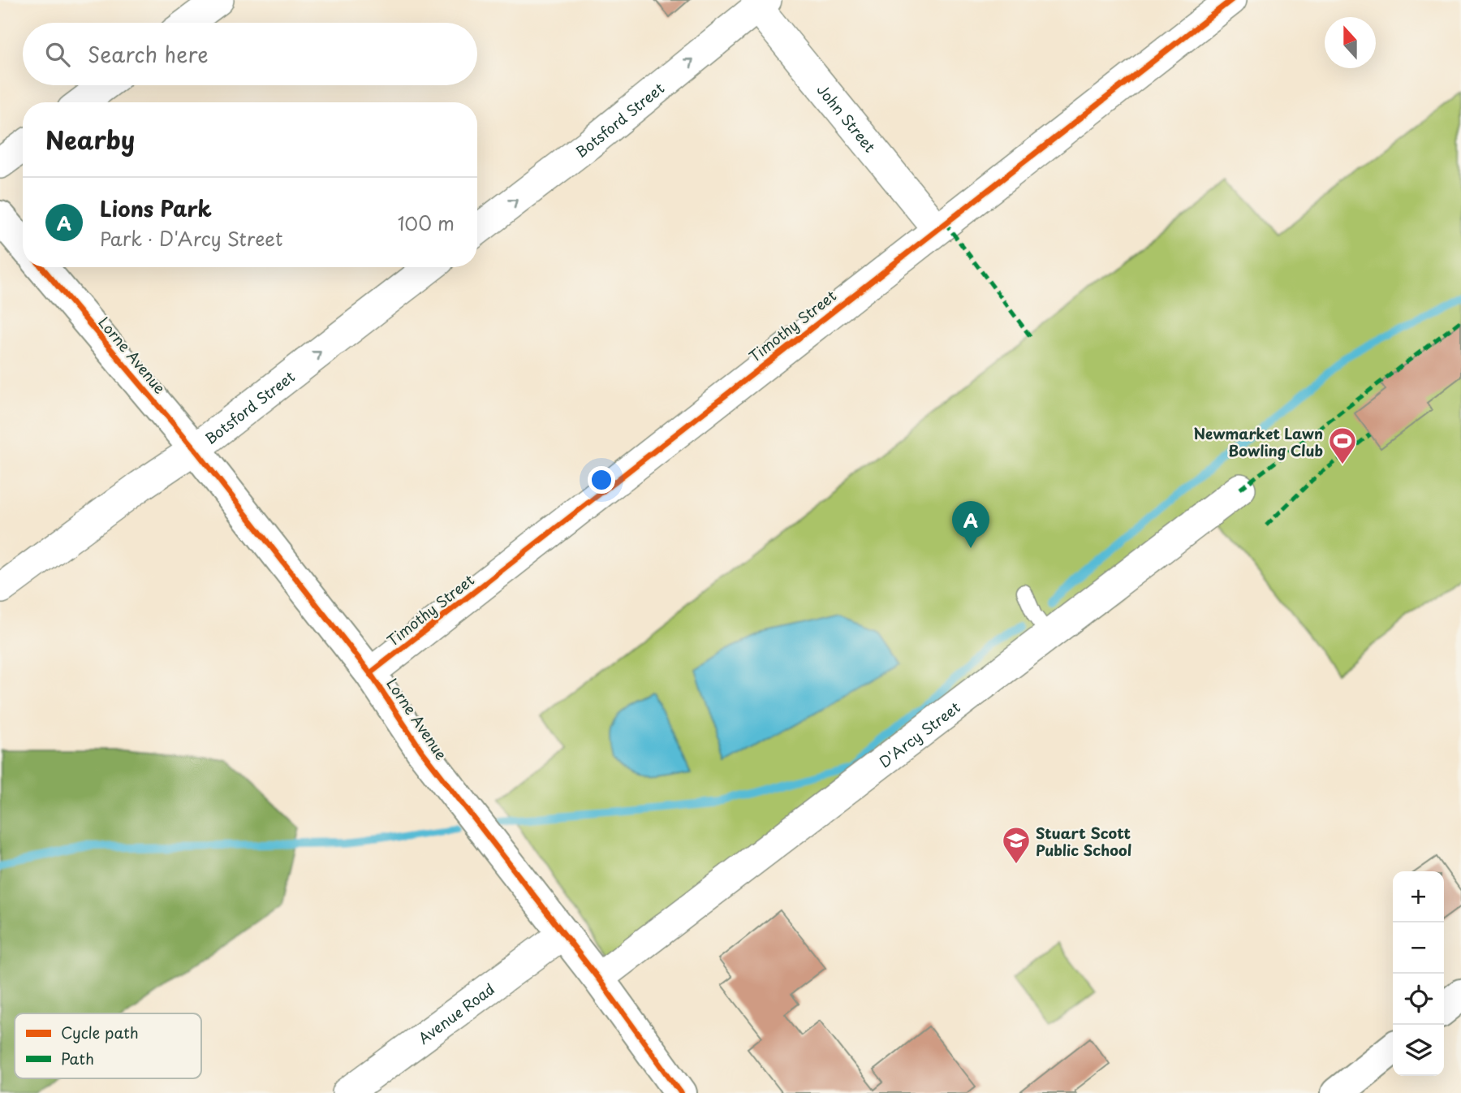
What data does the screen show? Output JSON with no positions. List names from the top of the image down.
{
  "streets": {
    "main road": ["Lorne Avenue"],
    "street": [
      "John Street",
      "Botsford Street",
      "Timothy Street",
      "D'Arcy Street",
      "Avenue Road"
    ]
  },
  "crossings": [
    ["John Street", "Botsford Street"],
    ["John Street", "Timothy Street"],
    ["Botsford Street", "Lorne Avenue"],
    ["Timothy Street", "Lorne Avenue"],
    ["Lorne Avenue", "D'Arcy Street"],
    ["Lorne Avenue", "Avenue Road"]
  ],
  "one_way": ["Botsford Street"],
  "places": {
    "sports": ["Newmarket Lawn Bowling Club"],
    "school or university": ["Stuart Scott Public School"]
  },
  "legend": ["Cycle path", "Path"],
  "north": "top",
  "page": {
    "search": "Search here",
    "heading": "Nearby",
    "list": [
      {
        "mark": "A",
        "name": "Lions Park",
        "note": "Park · D'Arcy Street",
        "value": "100 m"
      }
    ],
    "pins": "A",
    "map_buttons": ["+", "−"]
  }
}
